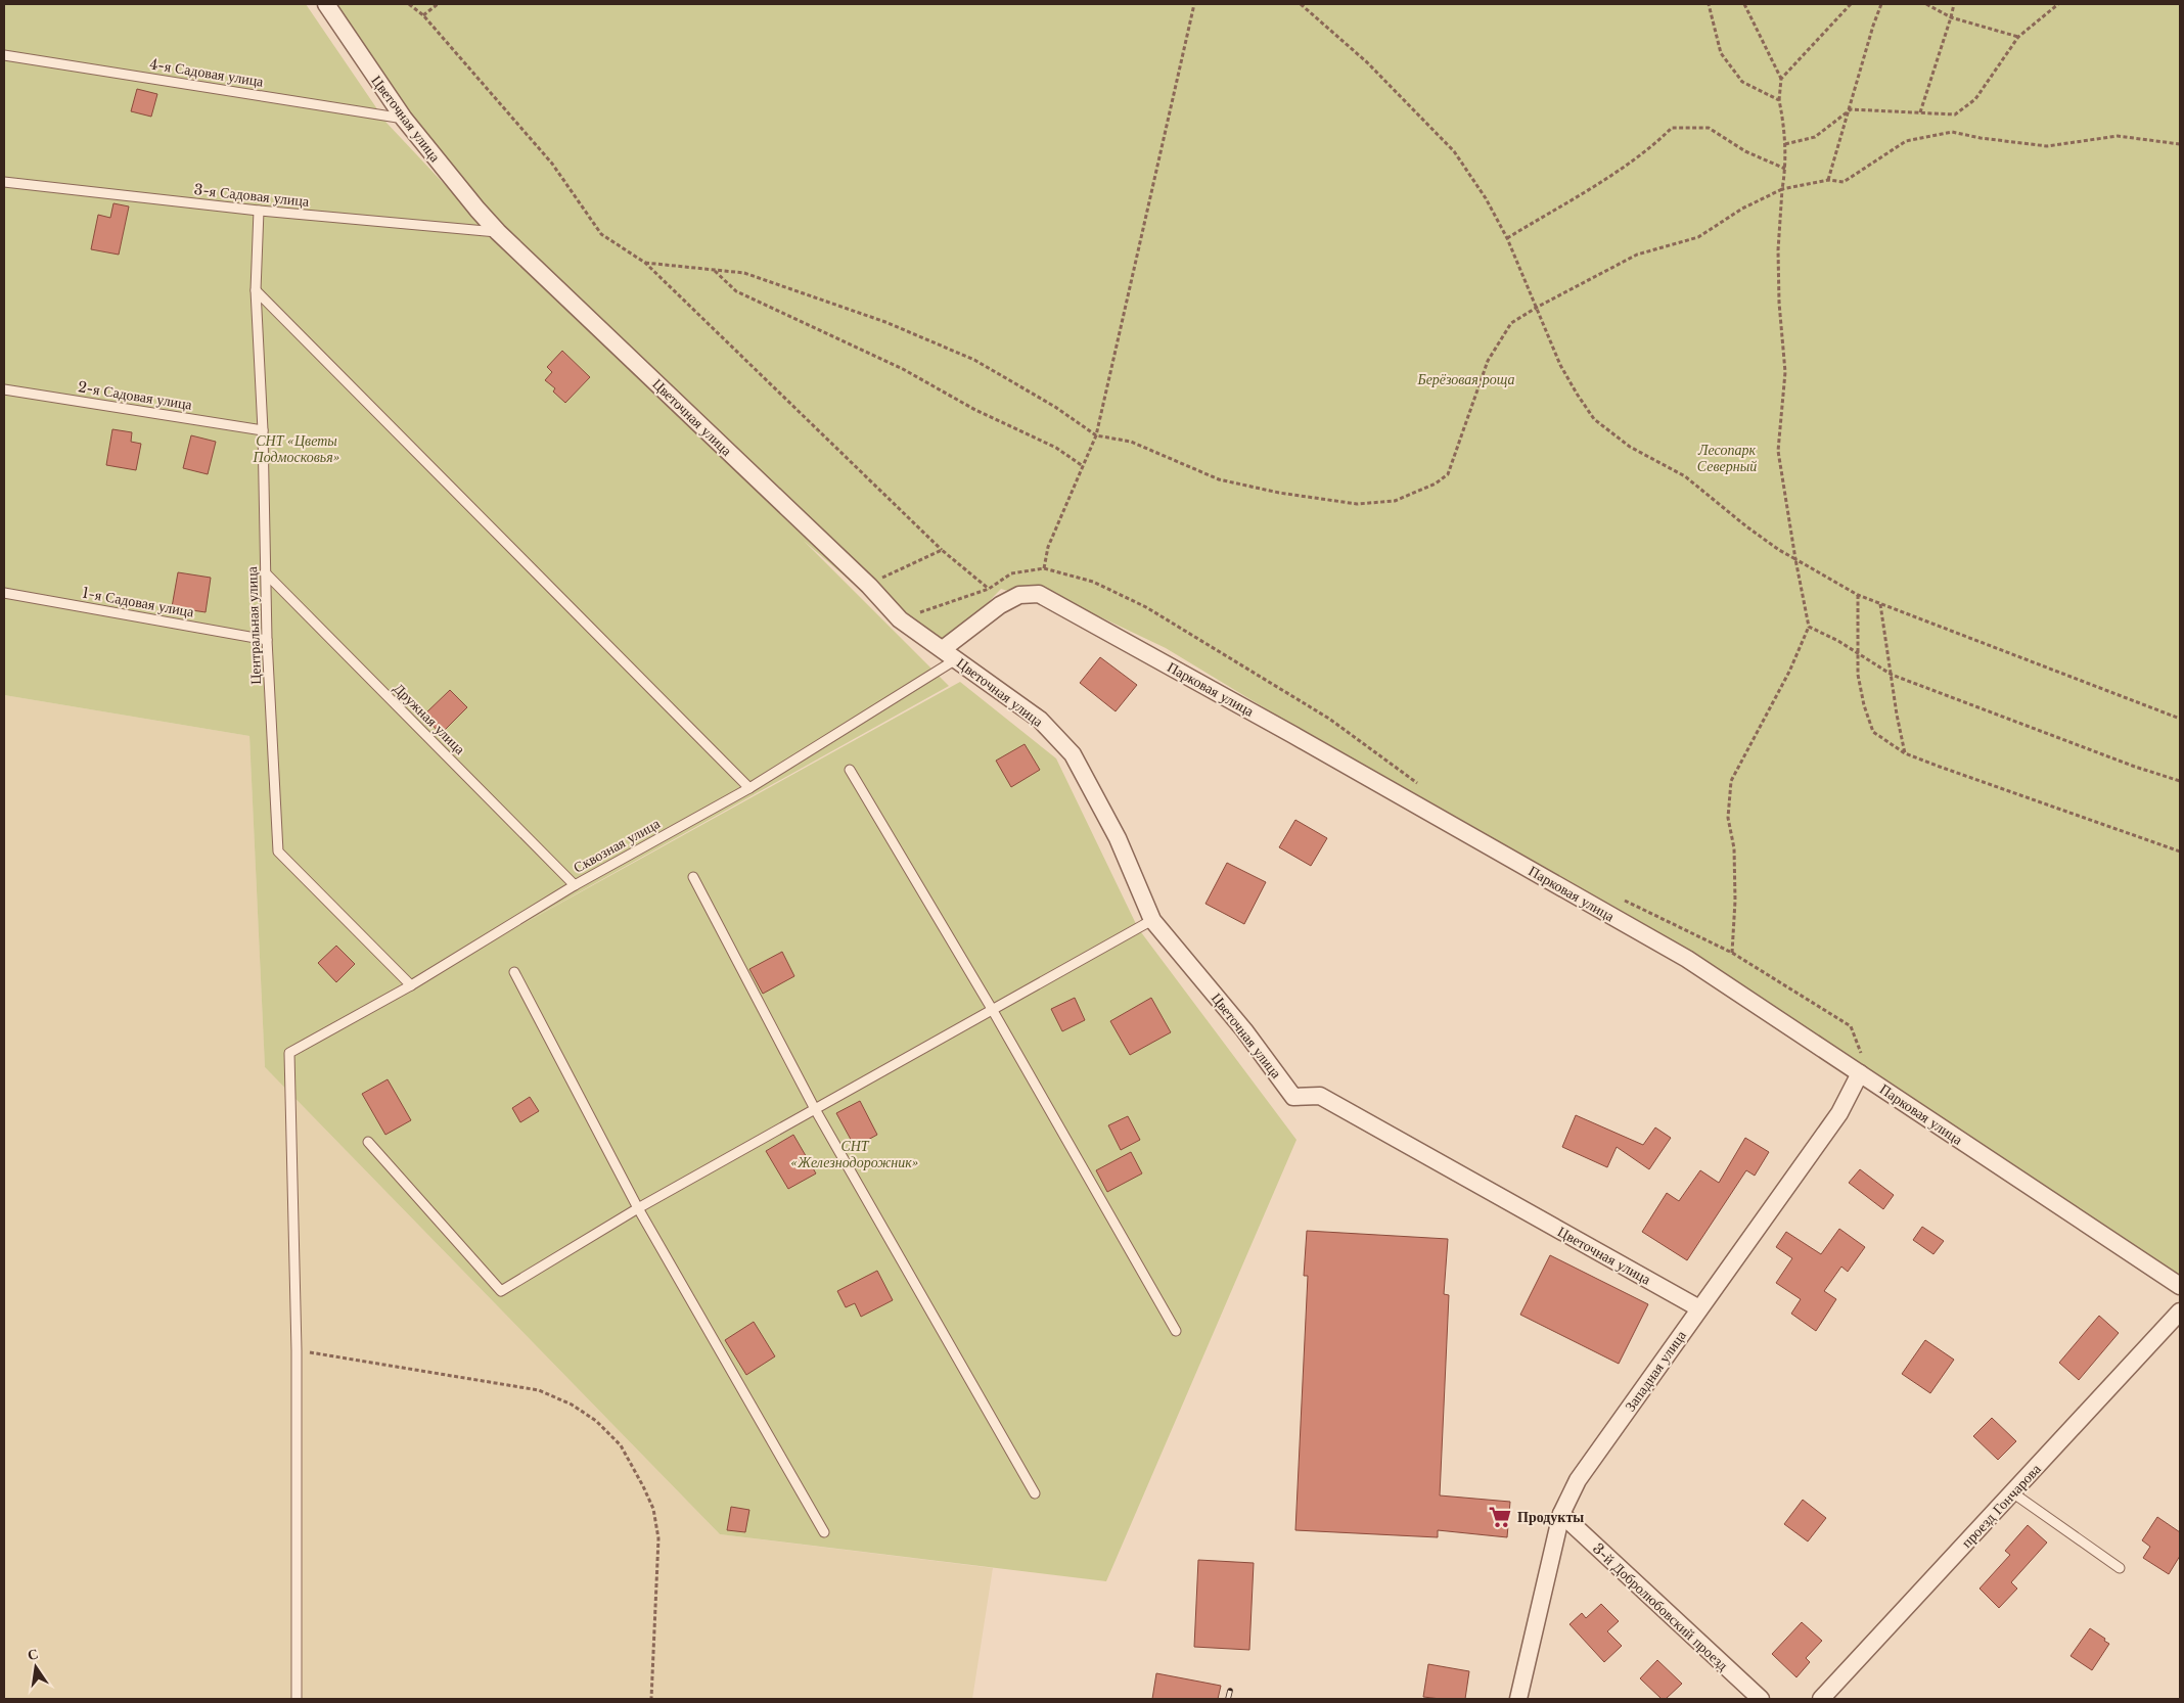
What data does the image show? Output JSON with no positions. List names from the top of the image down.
{
  "streets": {
    "street": [
      "Цветочная улица",
      "Парковая улица",
      "Западная улица",
      "проезд Гончарова",
      "3-й Добролюбовский проезд"
    ],
    "lane": [
      "4-я Садовая улица",
      "3-я Садовая улица",
      "2-я Садовая улица",
      "1-я Садовая улица",
      "Центральная улица",
      "Дружная улица",
      "Сквозная улица"
    ]
  },
  "crossings": [
    ["4-я Садовая улица", "Цветочная улица"],
    ["Цветочная улица", "3-я Садовая улица"],
    ["Цветочная улица", "Парковая улица"],
    ["Цветочная улица", "Сквозная улица"],
    ["Цветочная улица", "Западная улица"],
    ["3-я Садовая улица", "Центральная улица"],
    ["2-я Садовая улица", "Центральная улица"],
    ["1-я Садовая улица", "Центральная улица"],
    ["Центральная улица", "Дружная улица"],
    ["Центральная улица", "Сквозная улица"],
    ["Парковая улица", "Западная улица"],
    ["Дружная улица", "Сквозная улица"],
    ["Западная улица", "3-й Добролюбовский проезд"]
  ],
  "parks": [
    "Берёзовая роща",
    "СНТ «Цветы Подмосковья»",
    "Лесопарк Северный",
    "СНТ «Железнодорожник»"
  ],
  "places": {
    "supermarket": ["Продукты"]
  },
  "north": "top"
}
